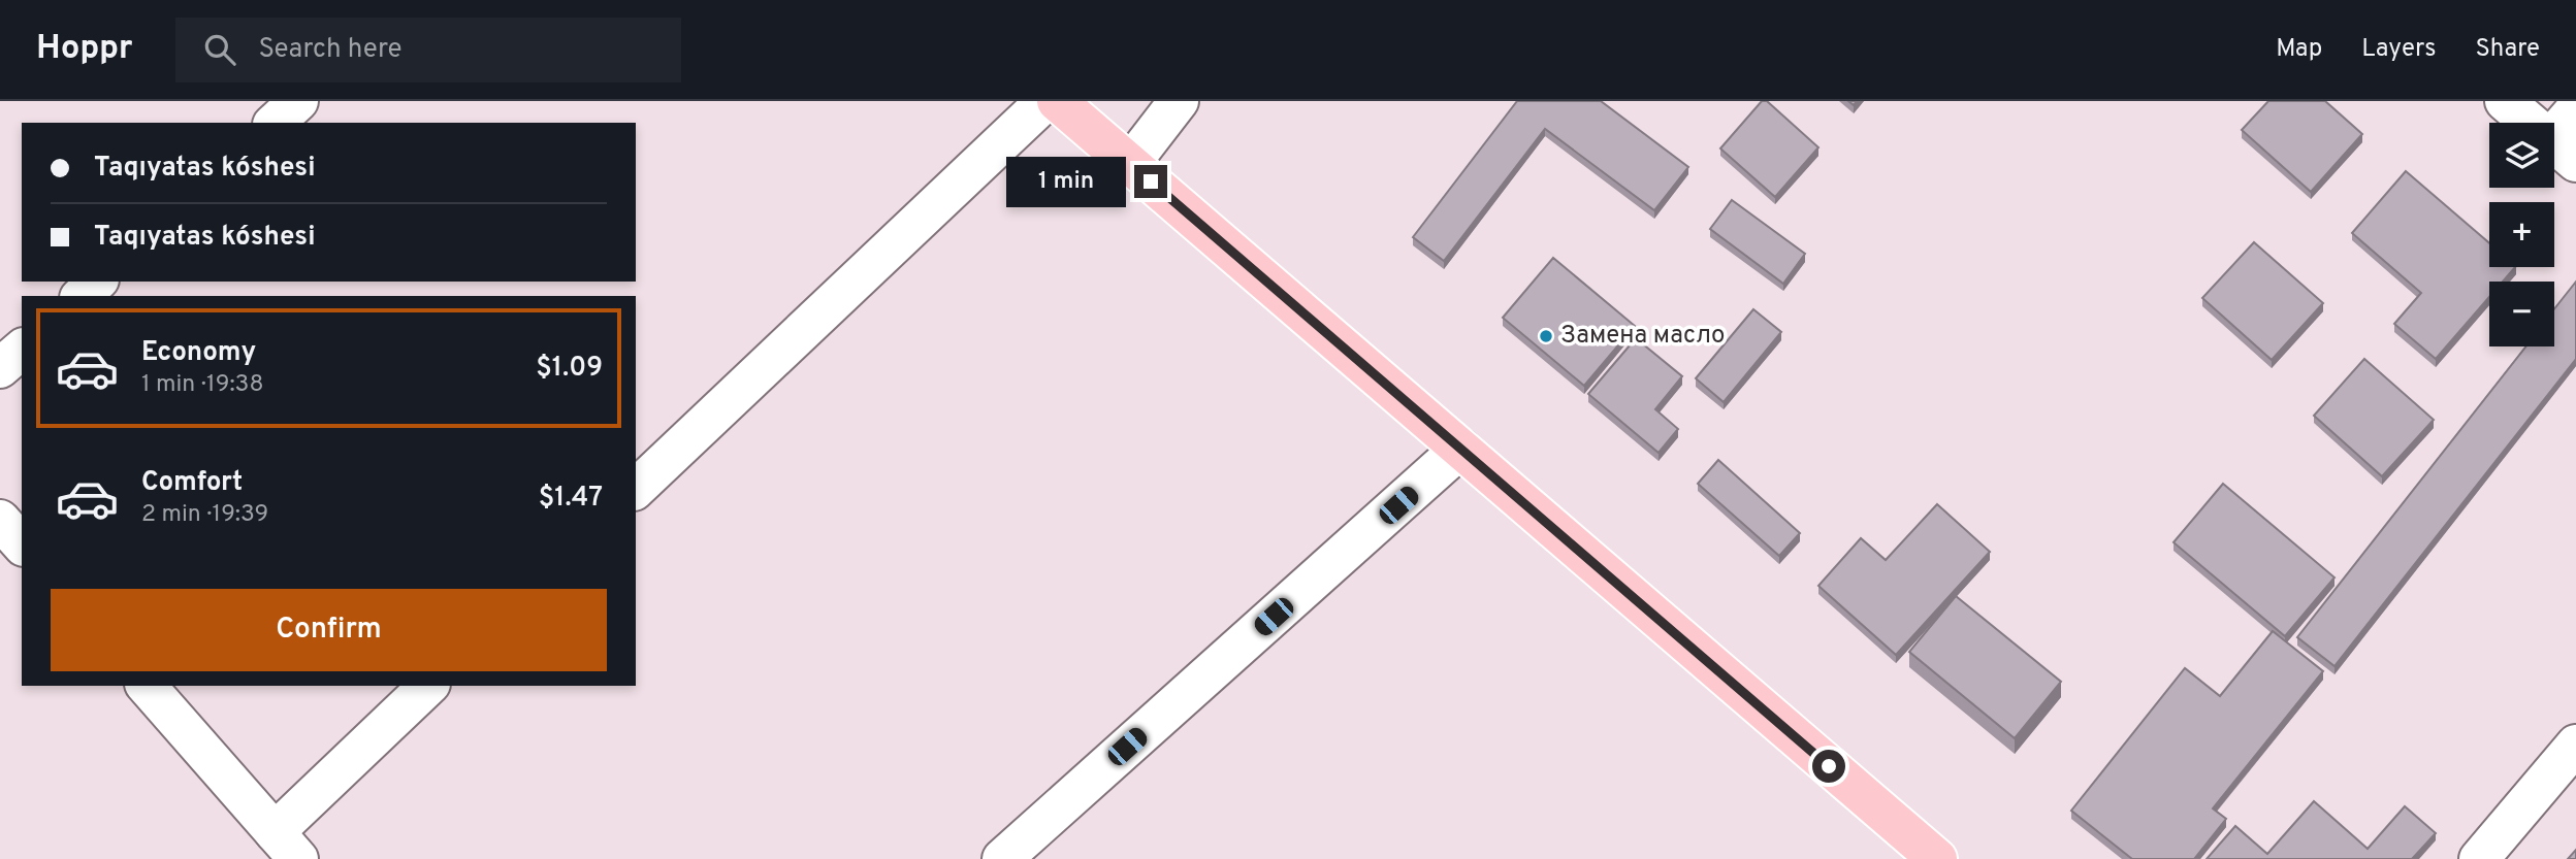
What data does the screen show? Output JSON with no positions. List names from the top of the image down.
{
  "places": ["Замена масло"],
  "page": {
    "header": "Hoppr",
    "search": "Search here",
    "nav": ["Map", "Layers", "Share"],
    "map_buttons": ["+", "−"],
    "banner": ["Taqıyatas kóshesi", "Taqıyatas kóshesi"],
    "bubble": "1 min",
    "list": [
      {
        "name": "Economy",
        "note": "1 min · 19:38",
        "value": "$1.09"
      },
      {
        "name": "Comfort",
        "note": "2 min · 19:39",
        "value": "$1.47"
      }
    ],
    "buttons": "Confirm"
  }
}
